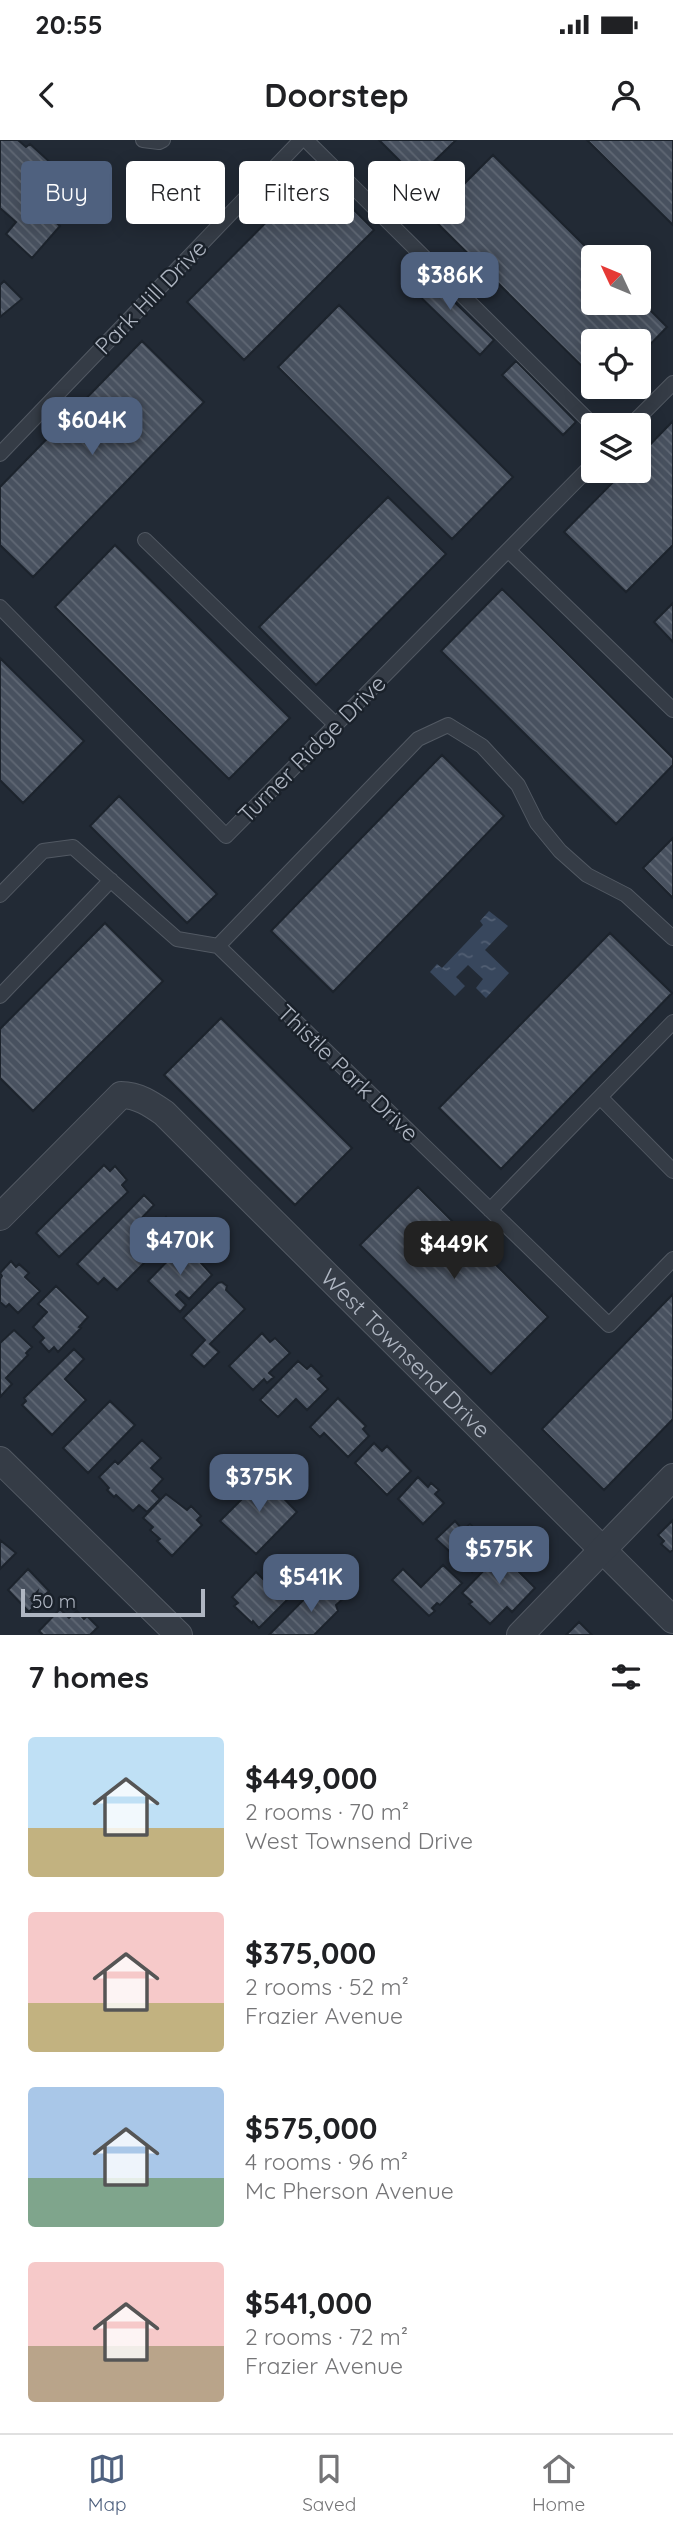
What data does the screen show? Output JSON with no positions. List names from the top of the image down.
{
  "streets": {
    "street": ["West Townsend Drive"],
    "lane": ["Park Hill Drive", "Turner Ridge Drive", "Thistle Park Drive"]
  },
  "scale_bar": "50 m",
  "north": "top left",
  "page": {
    "status": "20:55",
    "header": "Doorstep",
    "chip": [
      "Buy",
      "Rent",
      "Filters",
      "New"
    ],
    "price": [
      "$386K",
      "$604K",
      "$470K",
      "$449K",
      "$375K",
      "$575K",
      "$541K"
    ],
    "scale": "50 m",
    "heading": "7 homes",
    "list": [
      {
        "name": "$449,000",
        "note": "2 rooms · 70 m² · West Townsend Drive"
      },
      {
        "name": "$375,000",
        "note": "2 rooms · 52 m² · Frazier Avenue"
      },
      {
        "name": "$575,000",
        "note": "4 rooms · 96 m² · Mc Pherson Avenue"
      },
      {
        "name": "$541,000",
        "note": "2 rooms · 72 m² · Frazier Avenue"
      }
    ],
    "tabs": ["Map", "Saved", "Home"]
  }
}
